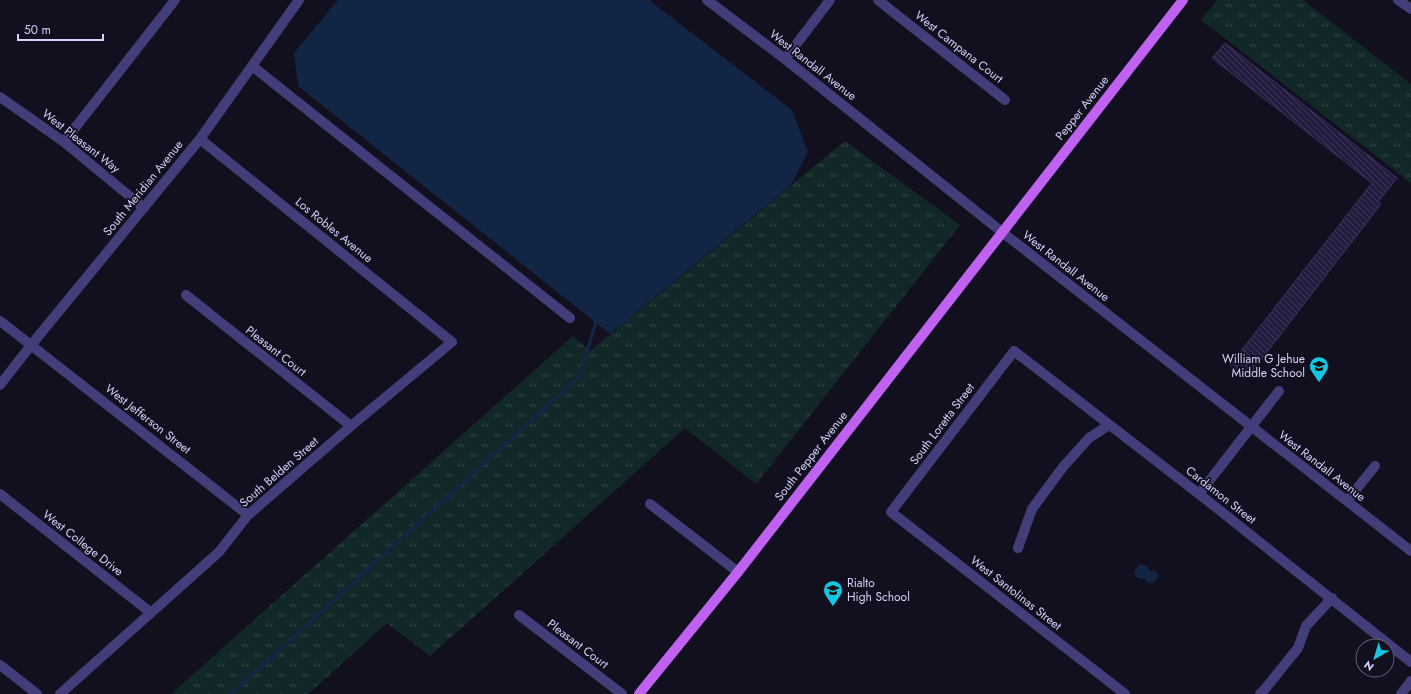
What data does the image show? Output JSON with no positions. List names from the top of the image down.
{
  "streets": {
    "main road": ["Pepper Avenue", "South Pepper Avenue"],
    "street": [
      "West Campana Court",
      "West Randall Avenue",
      "West Pleasant Way",
      "South Meridian Avenue",
      "Los Robles Avenue",
      "Pleasant Court",
      "West Jefferson Street",
      "South Loretta Street",
      "South Belden Street",
      "Cardamon Street",
      "West College Drive",
      "West Santolinas Street"
    ]
  },
  "crossings": [
    ["West Randall Avenue", "Pepper Avenue"],
    ["West Randall Avenue", "South Pepper Avenue"],
    ["Pepper Avenue", "South Pepper Avenue"],
    ["West Pleasant Way", "South Meridian Avenue"],
    ["South Meridian Avenue", "Los Robles Avenue"],
    ["South Meridian Avenue", "West Jefferson Street"],
    ["Los Robles Avenue", "South Belden Street"],
    ["Pleasant Court", "South Belden Street"],
    ["West Jefferson Street", "South Belden Street"],
    ["South Loretta Street", "Cardamon Street"],
    ["South Loretta Street", "West Santolinas Street"],
    ["South Belden Street", "West College Drive"]
  ],
  "places": {
    "school or university": ["William G Jehue Middle School", "Rialto High School"]
  },
  "scale_bar": "50 m",
  "north": "bottom left"
}
